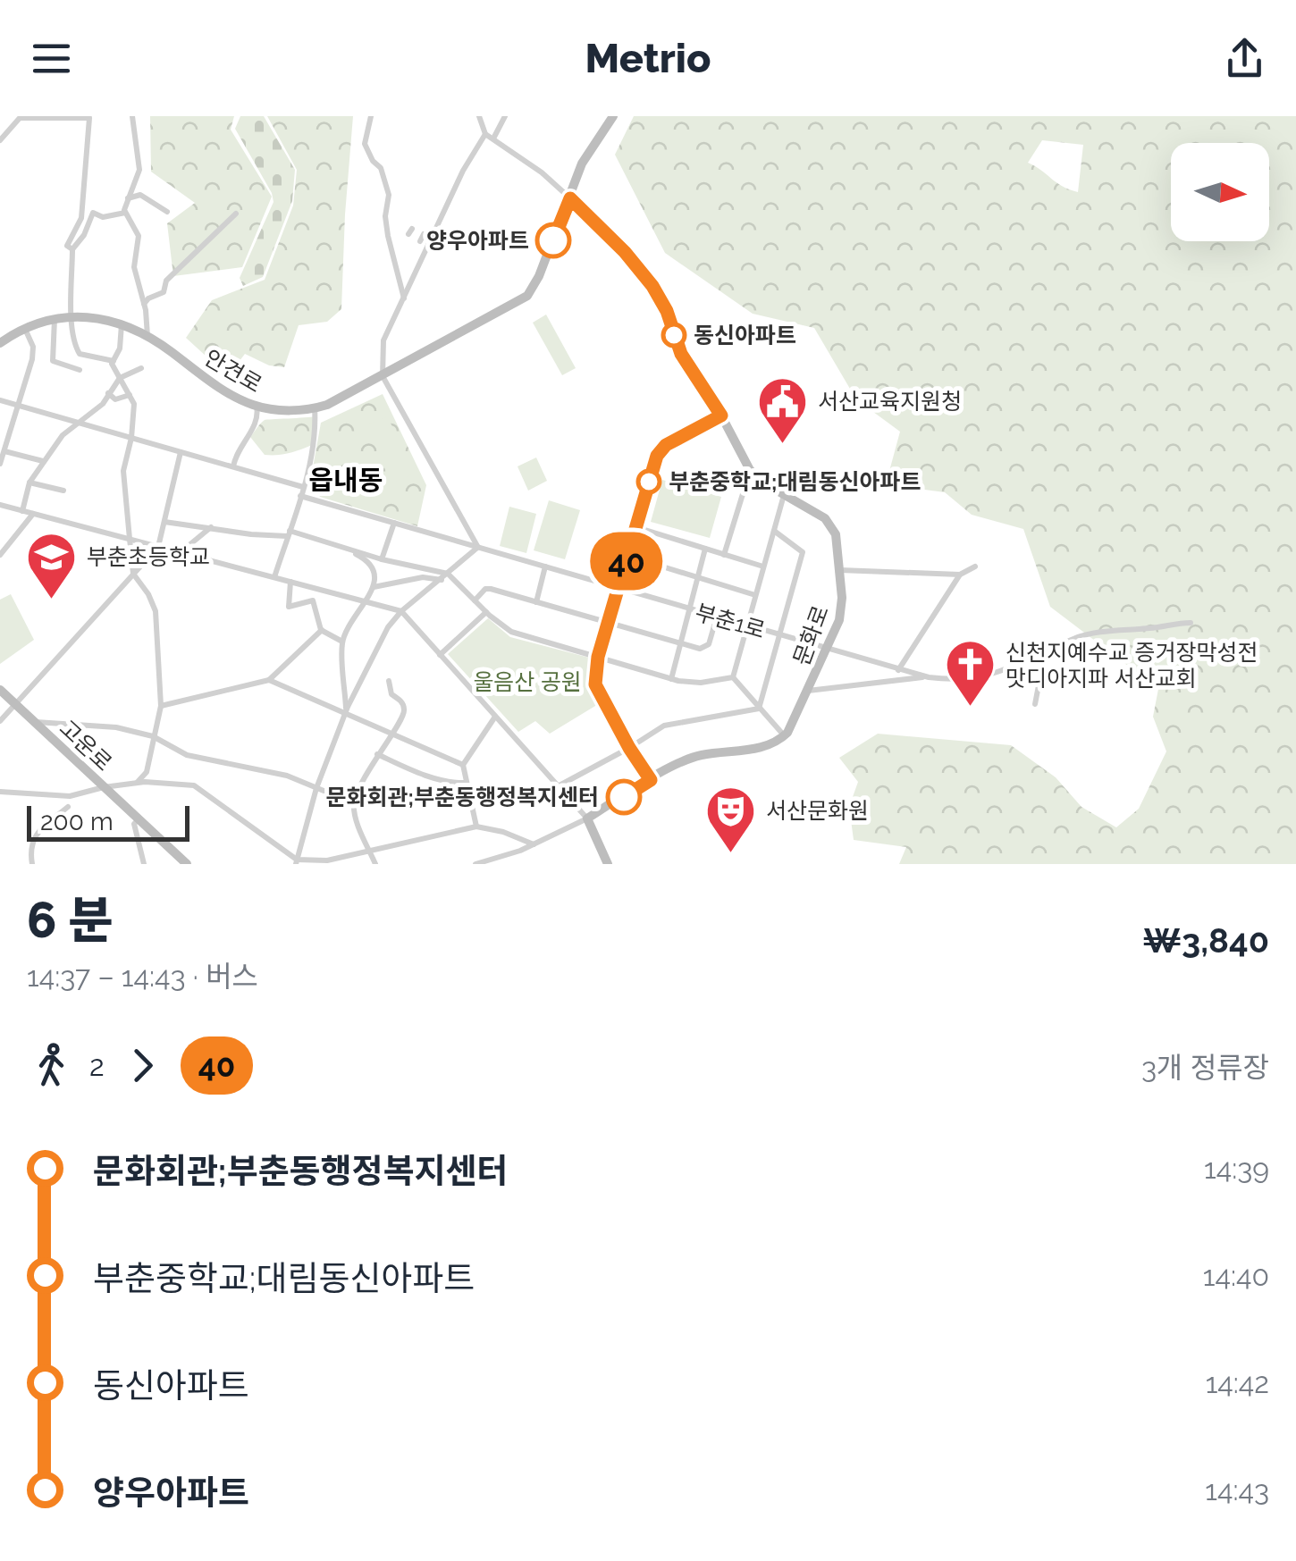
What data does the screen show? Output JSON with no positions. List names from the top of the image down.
{
  "streets": {
    "street": [
      "안견로",
      "부춘1로",
      "문화로",
      "고운로"
    ]
  },
  "crossings": [
    ["안견로", "문화로"],
    ["부춘1로", "문화로"]
  ],
  "districts": ["읍내동"],
  "parks": ["울음산 공원"],
  "places": {
    "other": [
      "양우아파트",
      "동신아파트",
      "부춘중학교;대림동신아파트",
      "문화회관;부춘동행정복지센터"
    ],
    "public building": ["서산교육지원청"],
    "school or university": ["부춘초등학교"],
    "church": ["신천지예수교 증거장막성전 맛디아지파 서산교회"],
    "theatre": ["서산문화원"]
  },
  "lines": ["bus line 40"],
  "scale_bar": "200 m",
  "north": "right",
  "page": {
    "header": "Metrio",
    "on_map": "40",
    "scale": "200 m",
    "heading": ["6 분", "14:37 – 14:43 · 버스", "₩3,840"],
    "legs": ["2", "40", "3개 정류장"],
    "list": [
      {
        "name": "문화회관;부춘동행정복지센터",
        "value": "14:39"
      },
      {
        "name": "부춘중학교;대림동신아파트",
        "value": "14:40"
      },
      {
        "name": "동신아파트",
        "value": "14:42"
      },
      {
        "name": "양우아파트",
        "value": "14:43"
      }
    ]
  }
}
